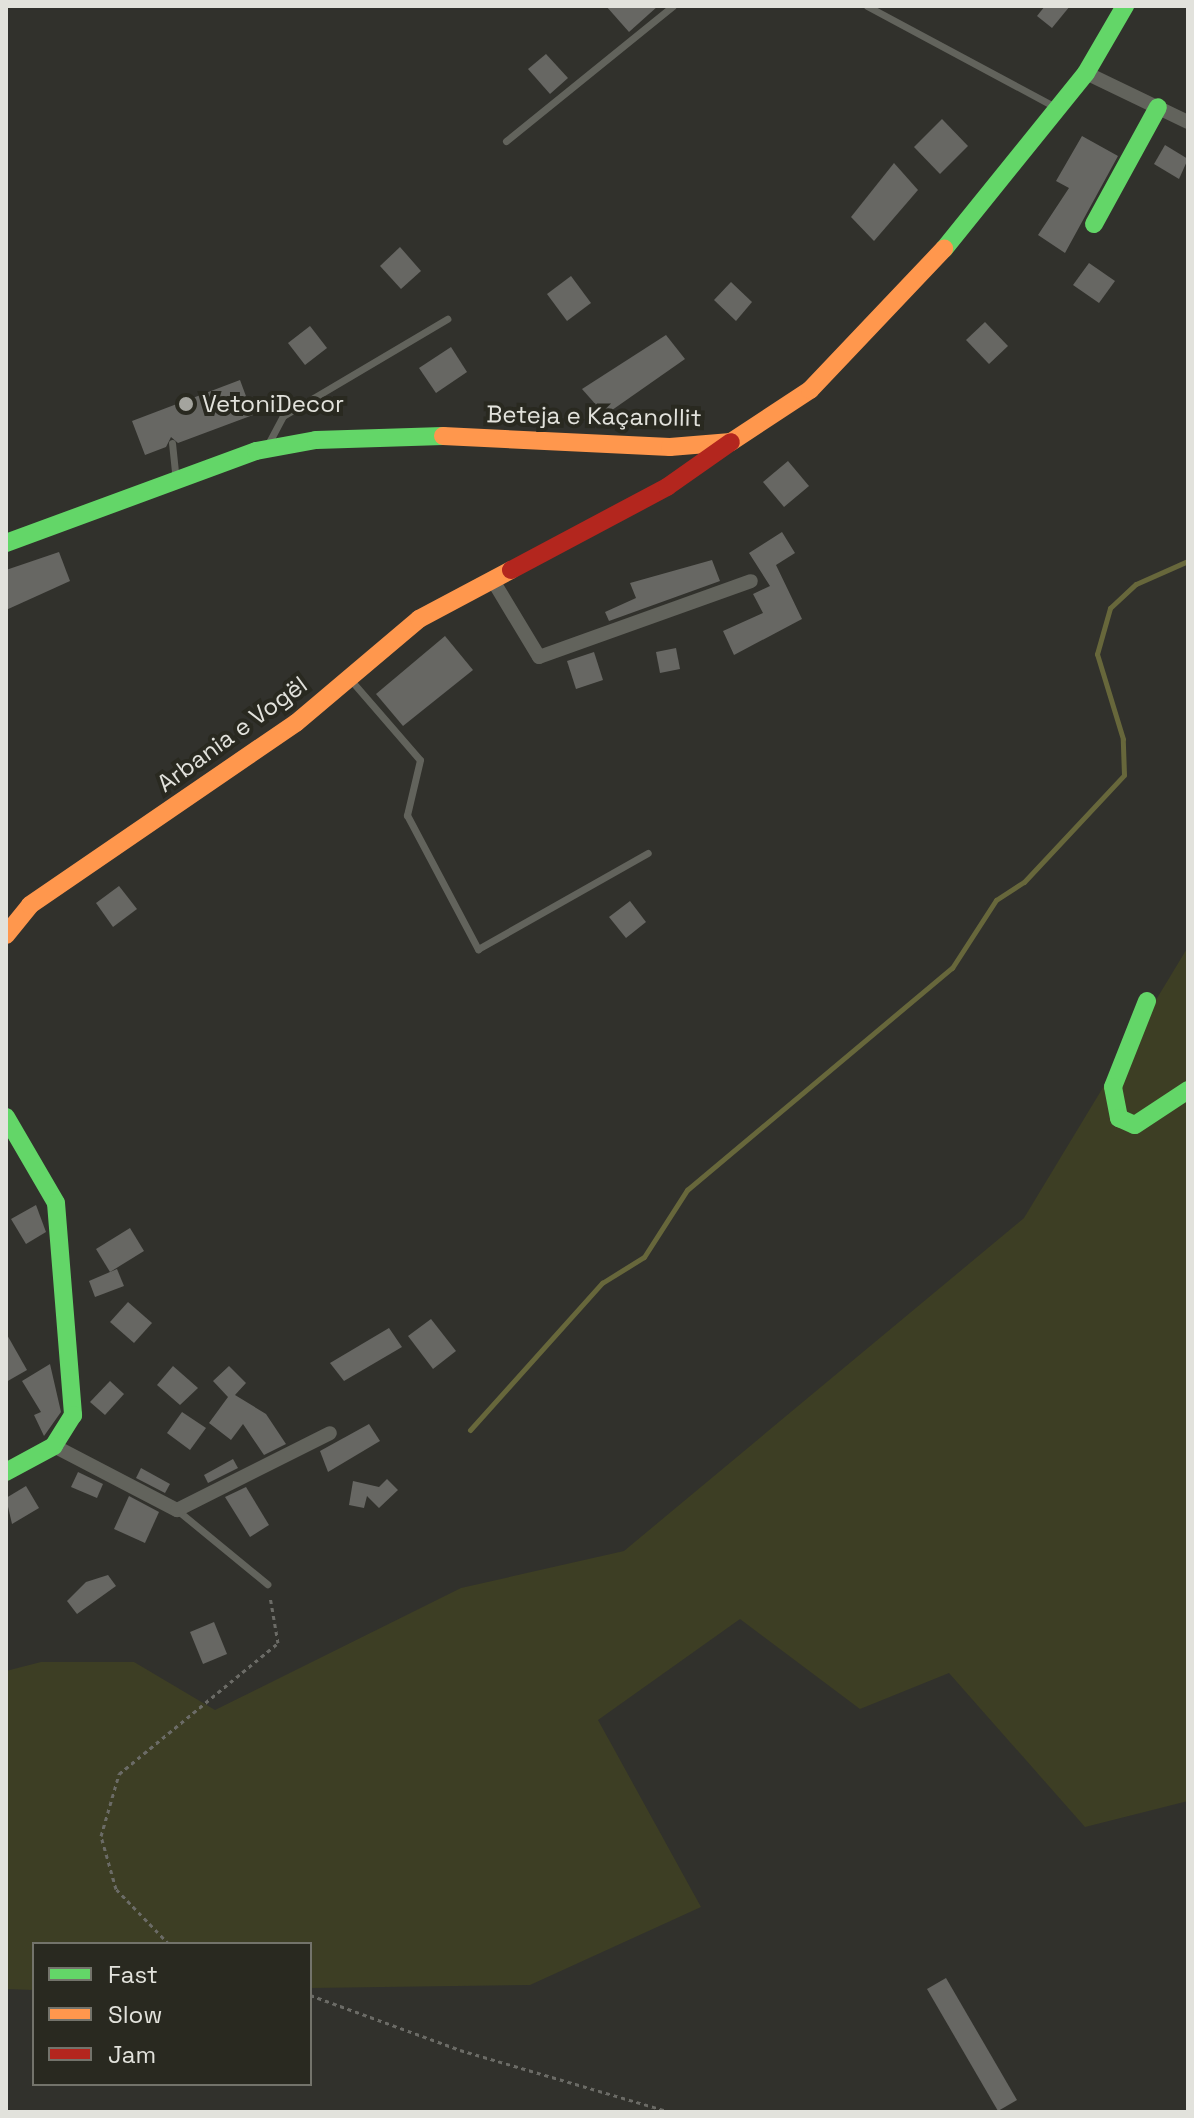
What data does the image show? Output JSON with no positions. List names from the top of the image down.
{
  "streets": {
    "street": ["Beteja e Kaçanollit", "Arbania e Vogël"]
  },
  "crossings": [
    ["Beteja e Kaçanollit", "Arbania e Vogël"]
  ],
  "places": ["VetoniDecor"],
  "legend": ["Fast", "Slow", "Jam"]
}
